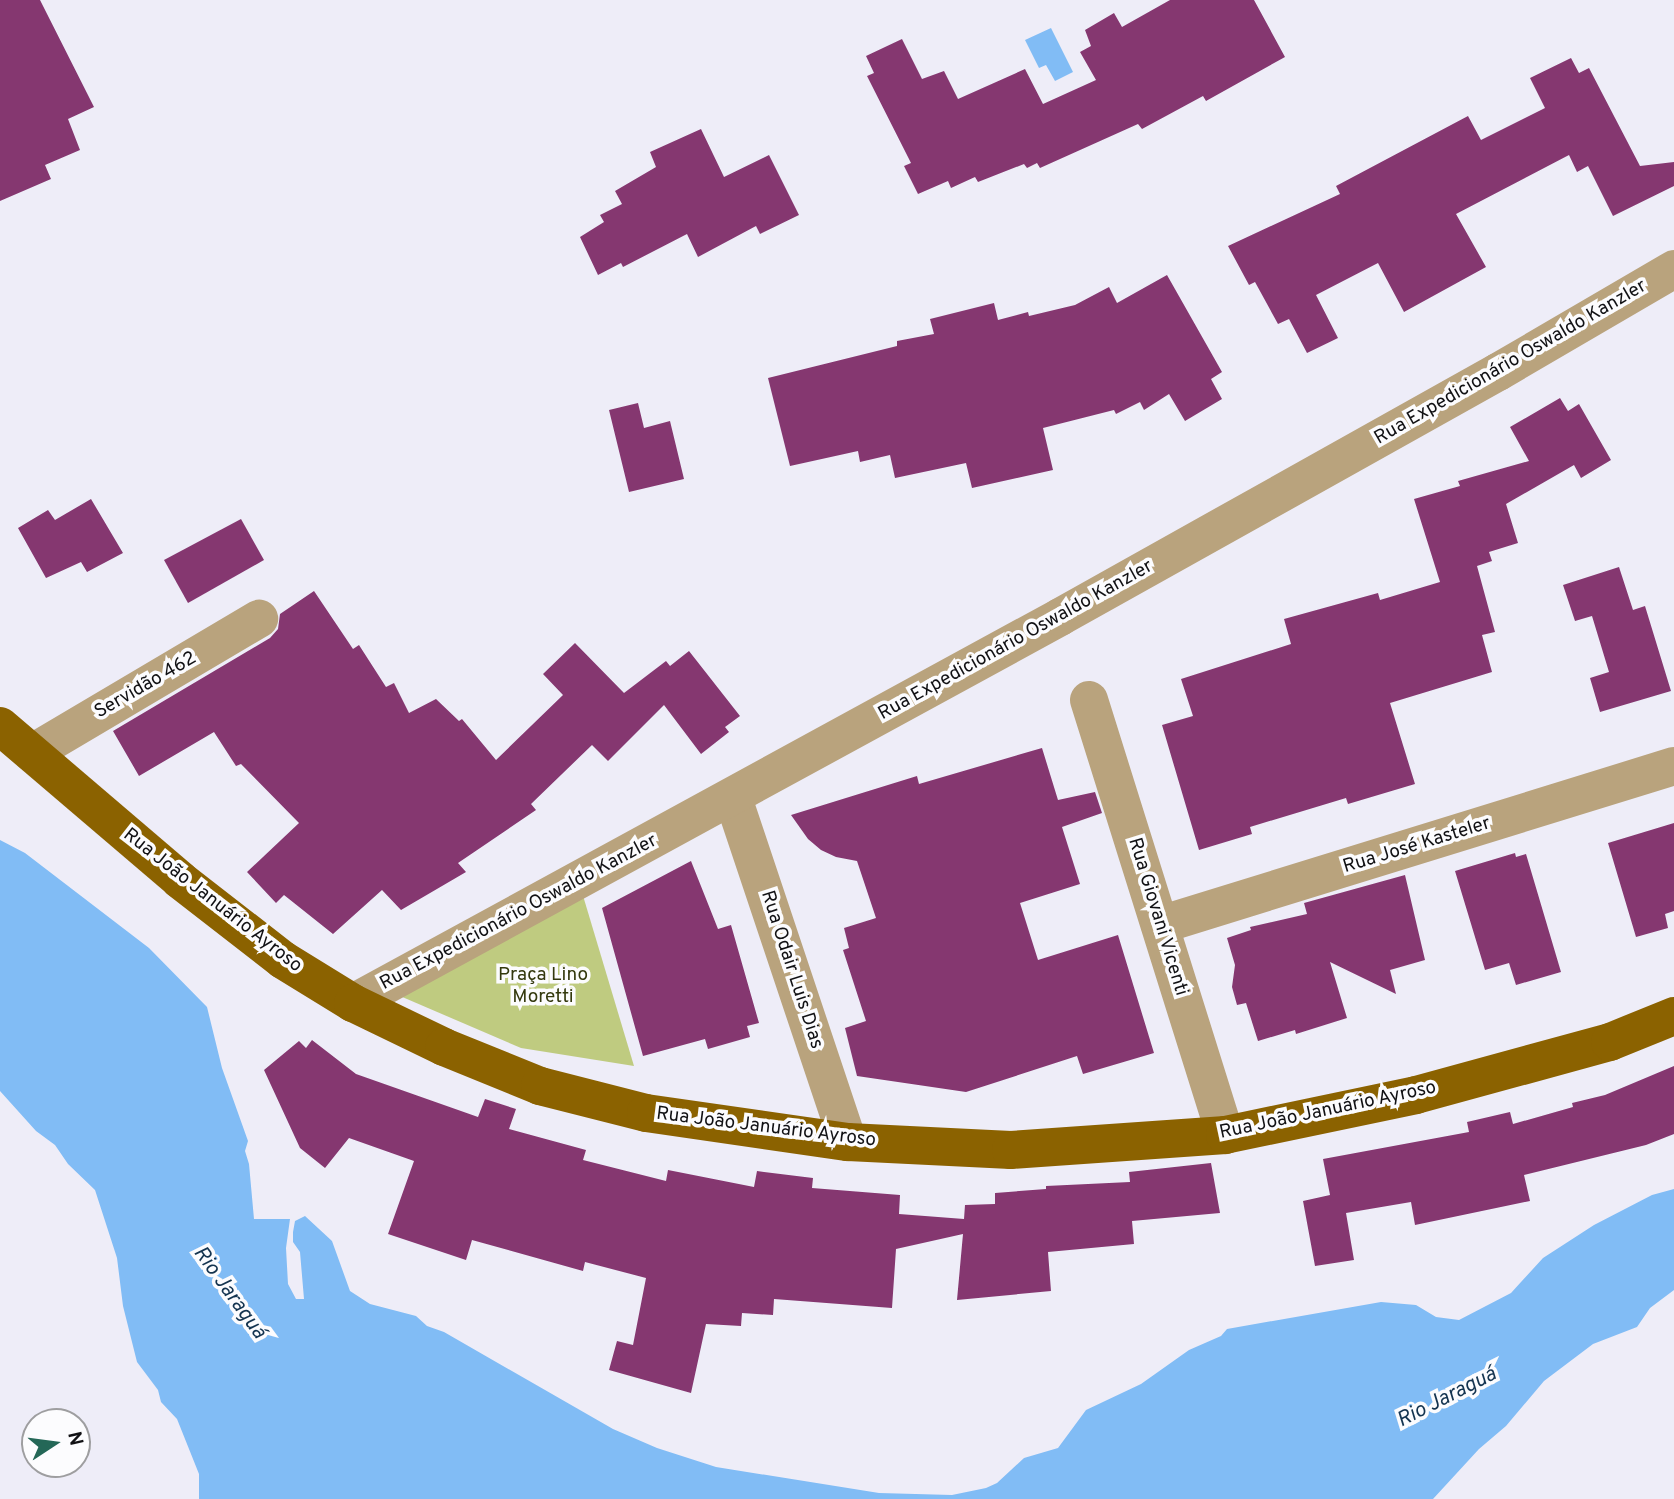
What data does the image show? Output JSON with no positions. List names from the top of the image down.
{
  "streets": {
    "main road": ["Rua João Januário Ayroso"],
    "street": [
      "Rua Expedicionário Oswaldo Kanzler",
      "Servidão 462",
      "Rua José Kasteler",
      "Rua Giovani Vicenti",
      "Rua Odair Luis Dias"
    ]
  },
  "crossings": [
    ["Rua Expedicionário Oswaldo Kanzler", "Rua João Januário Ayroso"],
    ["Rua Expedicionário Oswaldo Kanzler", "Rua Odair Luis Dias"],
    ["Servidão 462", "Rua João Januário Ayroso"],
    ["Rua José Kasteler", "Rua Giovani Vicenti"],
    ["Rua João Januário Ayroso", "Rua Giovani Vicenti"],
    ["Rua João Januário Ayroso", "Rua Odair Luis Dias"]
  ],
  "water": ["Rio Jaraguá"],
  "parks": ["Praça Lino Moretti"],
  "north": "right"
}
